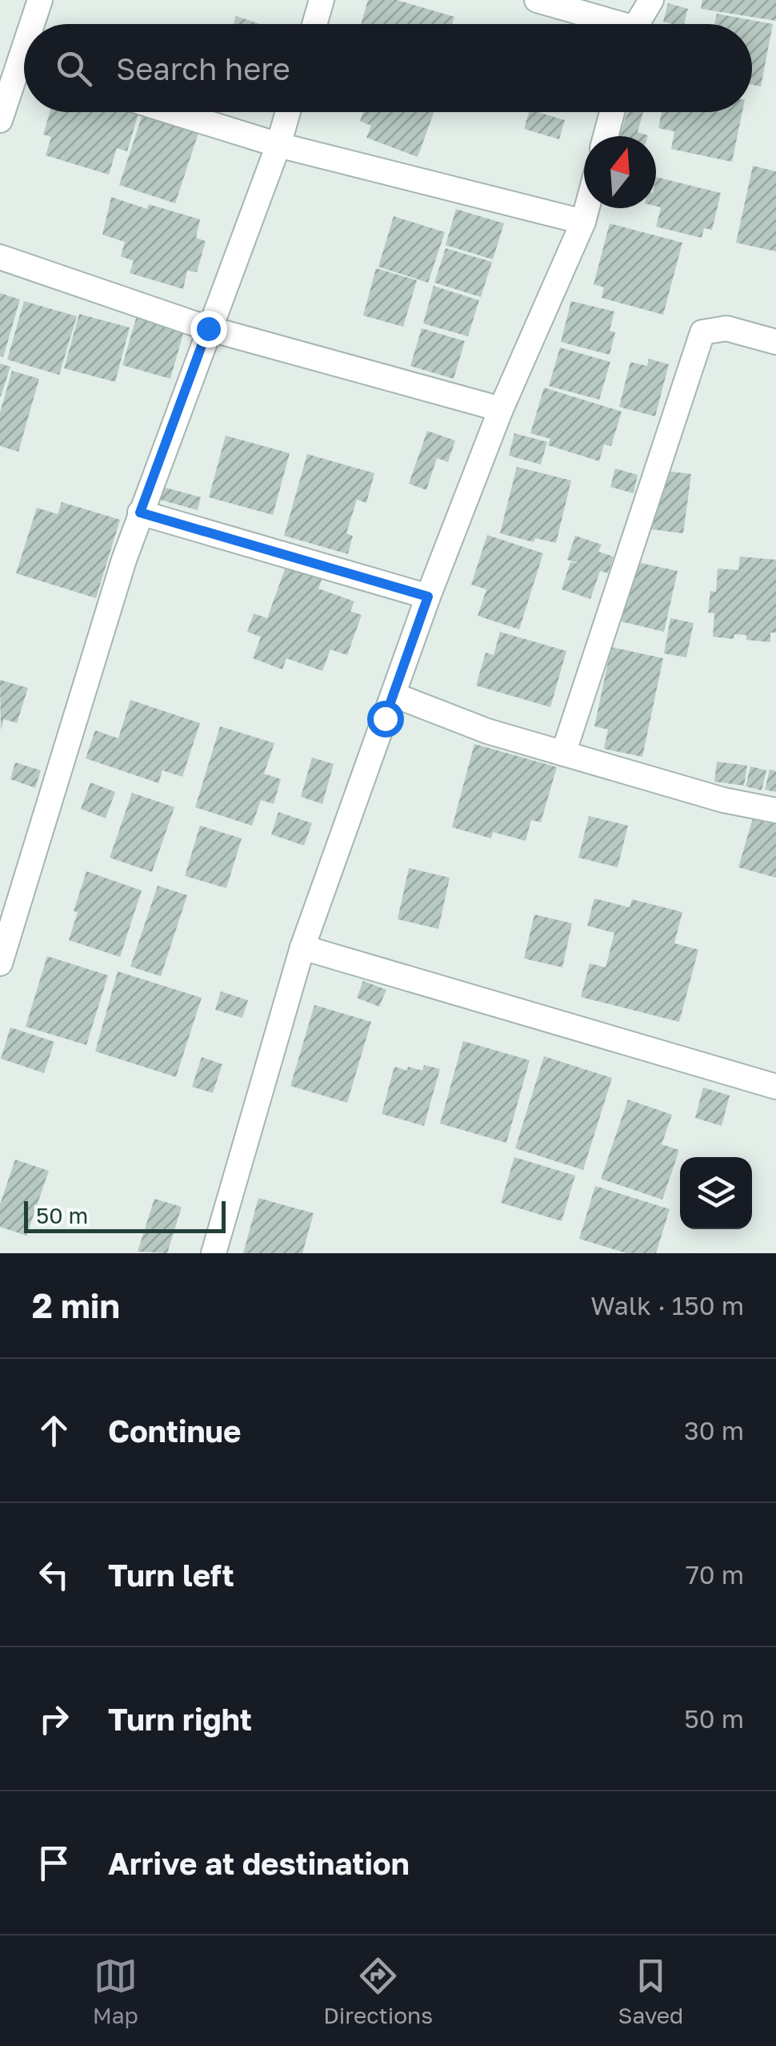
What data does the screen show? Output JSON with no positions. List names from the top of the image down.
{
  "scale_bar": "50 m",
  "north": "top",
  "page": {
    "search": "Search here",
    "scale": "50 m",
    "heading": ["2 min", "Walk · 150 m"],
    "list": [
      ["Continue", "30 m"],
      ["Turn left", "70 m"],
      ["Turn right", "50 m"],
      "Arrive at destination"
    ],
    "nav": ["Map", "Directions", "Saved"]
  }
}
